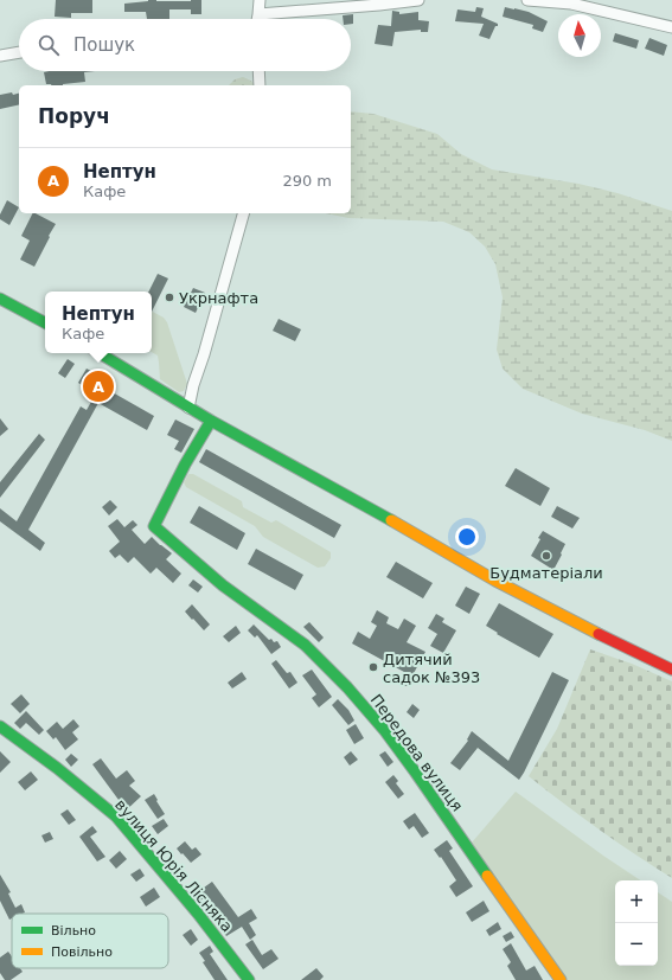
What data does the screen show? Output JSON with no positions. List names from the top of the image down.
{
  "streets": {
    "street": ["Передова вулиця", "вулиця Юрія Лісняка"]
  },
  "places": ["Укрнафта", "Будматеріали", "Дитячий садок №393"],
  "legend": ["Вільно", "Повільно"],
  "north": "top",
  "page": {
    "search": "Пошук",
    "heading": "Поруч",
    "list": [
      {
        "mark": "A",
        "name": "Нептун",
        "note": "Кафе",
        "value": "290 m"
      }
    ],
    "popup": ["Нептун", "Кафе"],
    "pins": "A",
    "map_buttons": ["+", "−"]
  }
}
